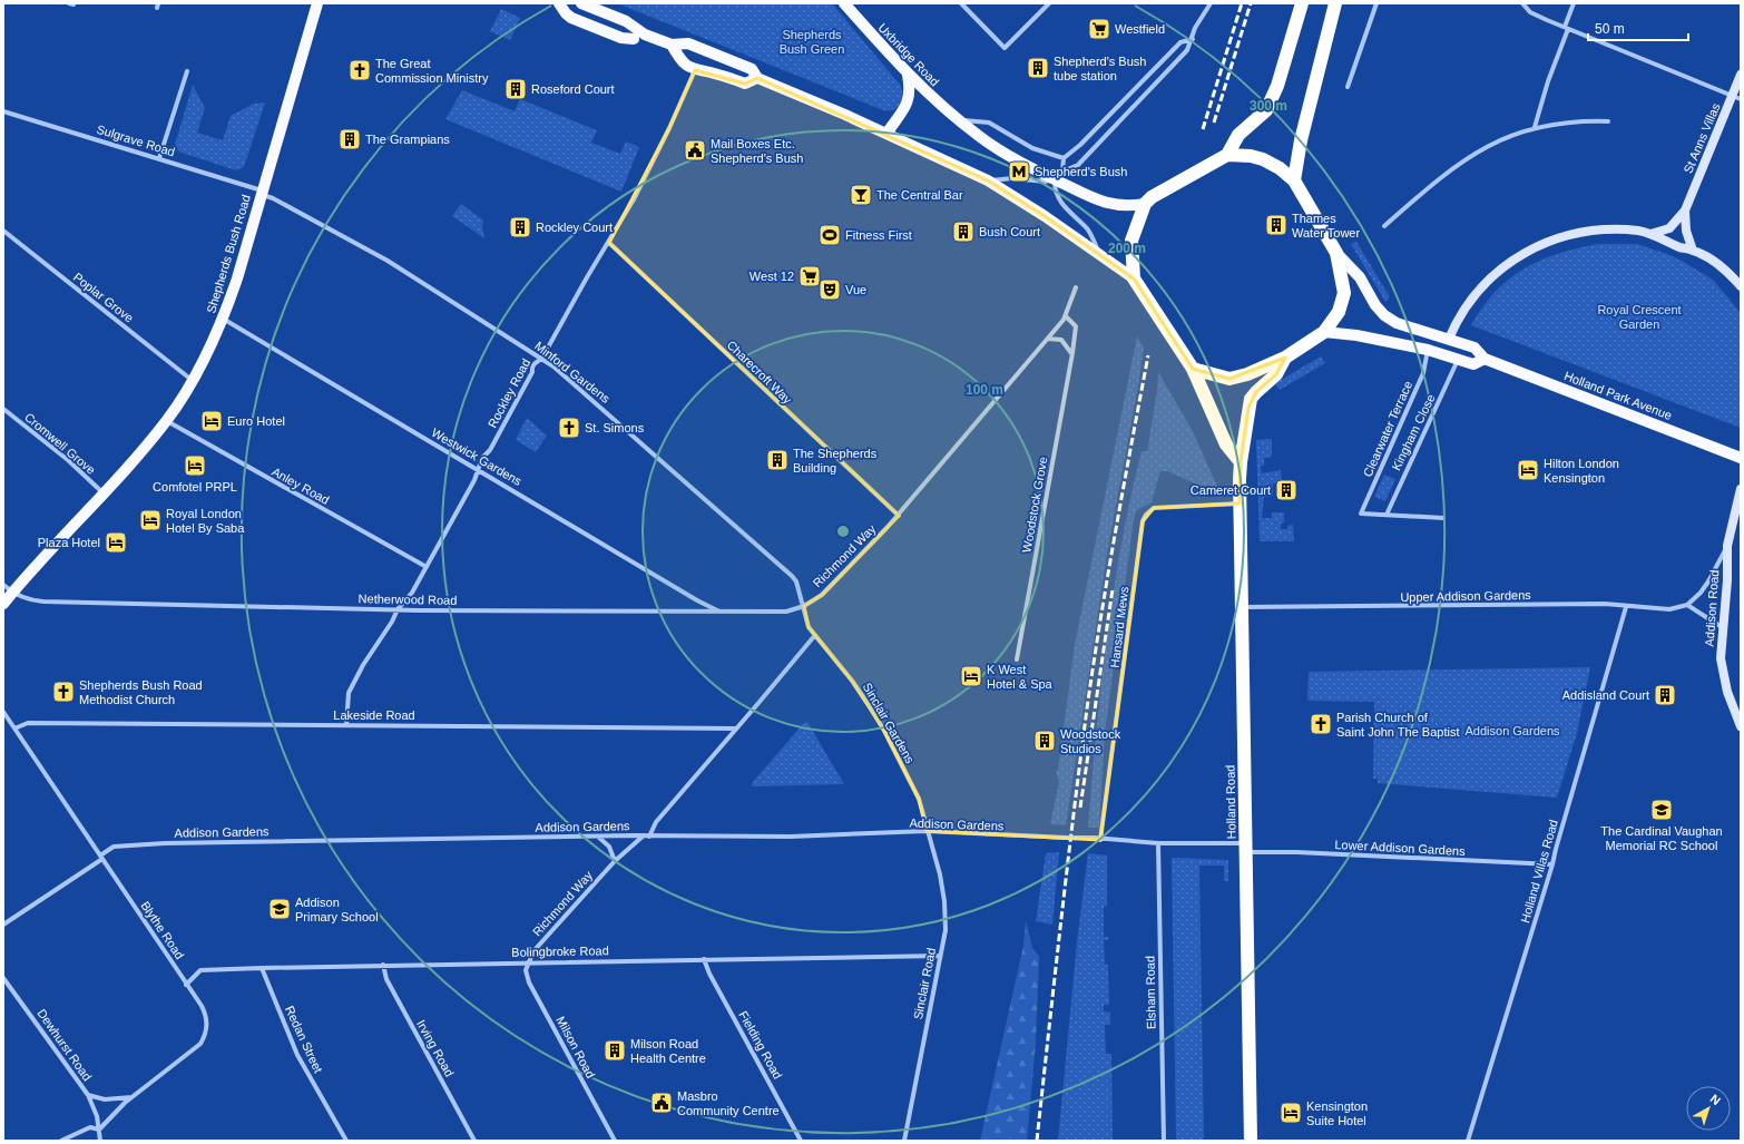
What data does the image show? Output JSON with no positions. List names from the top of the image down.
{
  "streets": {
    "highway": ["Holland Road"],
    "main road": ["Uxbridge Road", "Shepherds Bush Road", "Holland Park Avenue"],
    "street": [
      "St Anns Villas",
      "Sulgrave Road",
      "Poplar Grove",
      "Minford Gardens",
      "Charecroft Way",
      "Rockley Road",
      "Clearwater Terrace",
      "Kingham Close",
      "Cromwell Grove",
      "Westwick Gardens",
      "Anley Road",
      "Woodstock Grove",
      "Richmond Way",
      "Upper Addison Gardens",
      "Netherwood Road",
      "Addison Road",
      "Hansard Mews",
      "Lakeside Road",
      "Sinclair Gardens",
      "Addison Gardens",
      "Lower Addison Gardens",
      "Holland Villas Road",
      "Blythe Road",
      "Bolingbroke Road",
      "Sinclair Road",
      "Elsham Road",
      "Redan Street",
      "Dewhurst Road",
      "Fielding Road",
      "Milson Road",
      "Irving Road"
    ]
  },
  "crossings": [
    ["Sulgrave Road", "Shepherds Bush Road"],
    ["Sulgrave Road", "Minford Gardens"],
    ["Shepherds Bush Road", "Poplar Grove"],
    ["Shepherds Bush Road", "Minford Gardens"],
    ["Shepherds Bush Road", "Cromwell Grove"],
    ["Shepherds Bush Road", "Westwick Gardens"],
    ["Shepherds Bush Road", "Anley Road"],
    ["Shepherds Bush Road", "Netherwood Road"],
    ["Minford Gardens", "Rockley Road"],
    ["Minford Gardens", "Richmond Way"],
    ["Minford Gardens", "Netherwood Road"],
    ["Charecroft Way", "Rockley Road"],
    ["Charecroft Way", "Richmond Way"],
    ["Rockley Road", "Westwick Gardens"],
    ["Rockley Road", "Anley Road"],
    ["Rockley Road", "Netherwood Road"],
    ["Rockley Road", "Lakeside Road"],
    ["Holland Park Avenue", "Clearwater Terrace"],
    ["Holland Park Avenue", "Kingham Close"],
    ["Clearwater Terrace", "Kingham Close"],
    ["Westwick Gardens", "Netherwood Road"],
    ["Woodstock Grove", "Richmond Way"],
    ["Richmond Way", "Netherwood Road"],
    ["Richmond Way", "Addison Gardens"],
    ["Richmond Way", "Bolingbroke Road"],
    ["Richmond Way", "Milson Road"],
    ["Upper Addison Gardens", "Holland Road"],
    ["Upper Addison Gardens", "Holland Villas Road"],
    ["Hansard Mews", "Holland Road"],
    ["Hansard Mews", "Lower Addison Gardens"],
    ["Lakeside Road", "Blythe Road"],
    ["Sinclair Gardens", "Addison Gardens"],
    ["Sinclair Gardens", "Sinclair Road"],
    ["Holland Road", "Lower Addison Gardens"],
    ["Addison Gardens", "Lower Addison Gardens"],
    ["Addison Gardens", "Blythe Road"],
    ["Addison Gardens", "Sinclair Road"],
    ["Lower Addison Gardens", "Holland Villas Road"],
    ["Lower Addison Gardens", "Elsham Road"],
    ["Blythe Road", "Bolingbroke Road"],
    ["Blythe Road", "Dewhurst Road"],
    ["Bolingbroke Road", "Sinclair Road"],
    ["Bolingbroke Road", "Redan Street"],
    ["Bolingbroke Road", "Fielding Road"],
    ["Bolingbroke Road", "Milson Road"],
    ["Bolingbroke Road", "Irving Road"]
  ],
  "parks": ["Shepherds Bush Green", "Royal Crescent Garden", "Addison Gardens"],
  "places": {
    "supermarket": ["Westfield", "West 12"],
    "building": [
      "Shepherd's Bush tube station",
      "Roseford Court",
      "The Grampians",
      "Thames Water Tower",
      "Rockley Court",
      "Bush Court",
      "The Shepherds Building",
      "Cameret Court",
      "Addisland Court",
      "Woodstock Studios",
      "Milson Road Health Centre"
    ],
    "church": [
      "The Great Commission Ministry",
      "St. Simons",
      "Shepherds Bush Road Methodist Church",
      "Parish Church of Saint John The Baptist"
    ],
    "public building": ["Mail Boxes Etc. Shepherd's Bush", "Masbro Community Centre"],
    "metro station": ["Shepherd's Bush"],
    "bar": ["The Central Bar"],
    "sports": ["Fitness First"],
    "theatre": ["Vue"],
    "hotel": [
      "Euro Hotel",
      "Comfotel PRPL",
      "Hilton London Kensington",
      "Royal London Hotel By Saba",
      "Plaza Hotel",
      "K West Hotel & Spa",
      "Kensington Suite Hotel"
    ],
    "school or university": ["The Cardinal Vaughan Memorial RC School", "Addison Primary School"]
  },
  "scale_bar": "50 m",
  "north": "top right",
  "rings": ["300 m", "200 m", "100 m"]
}
